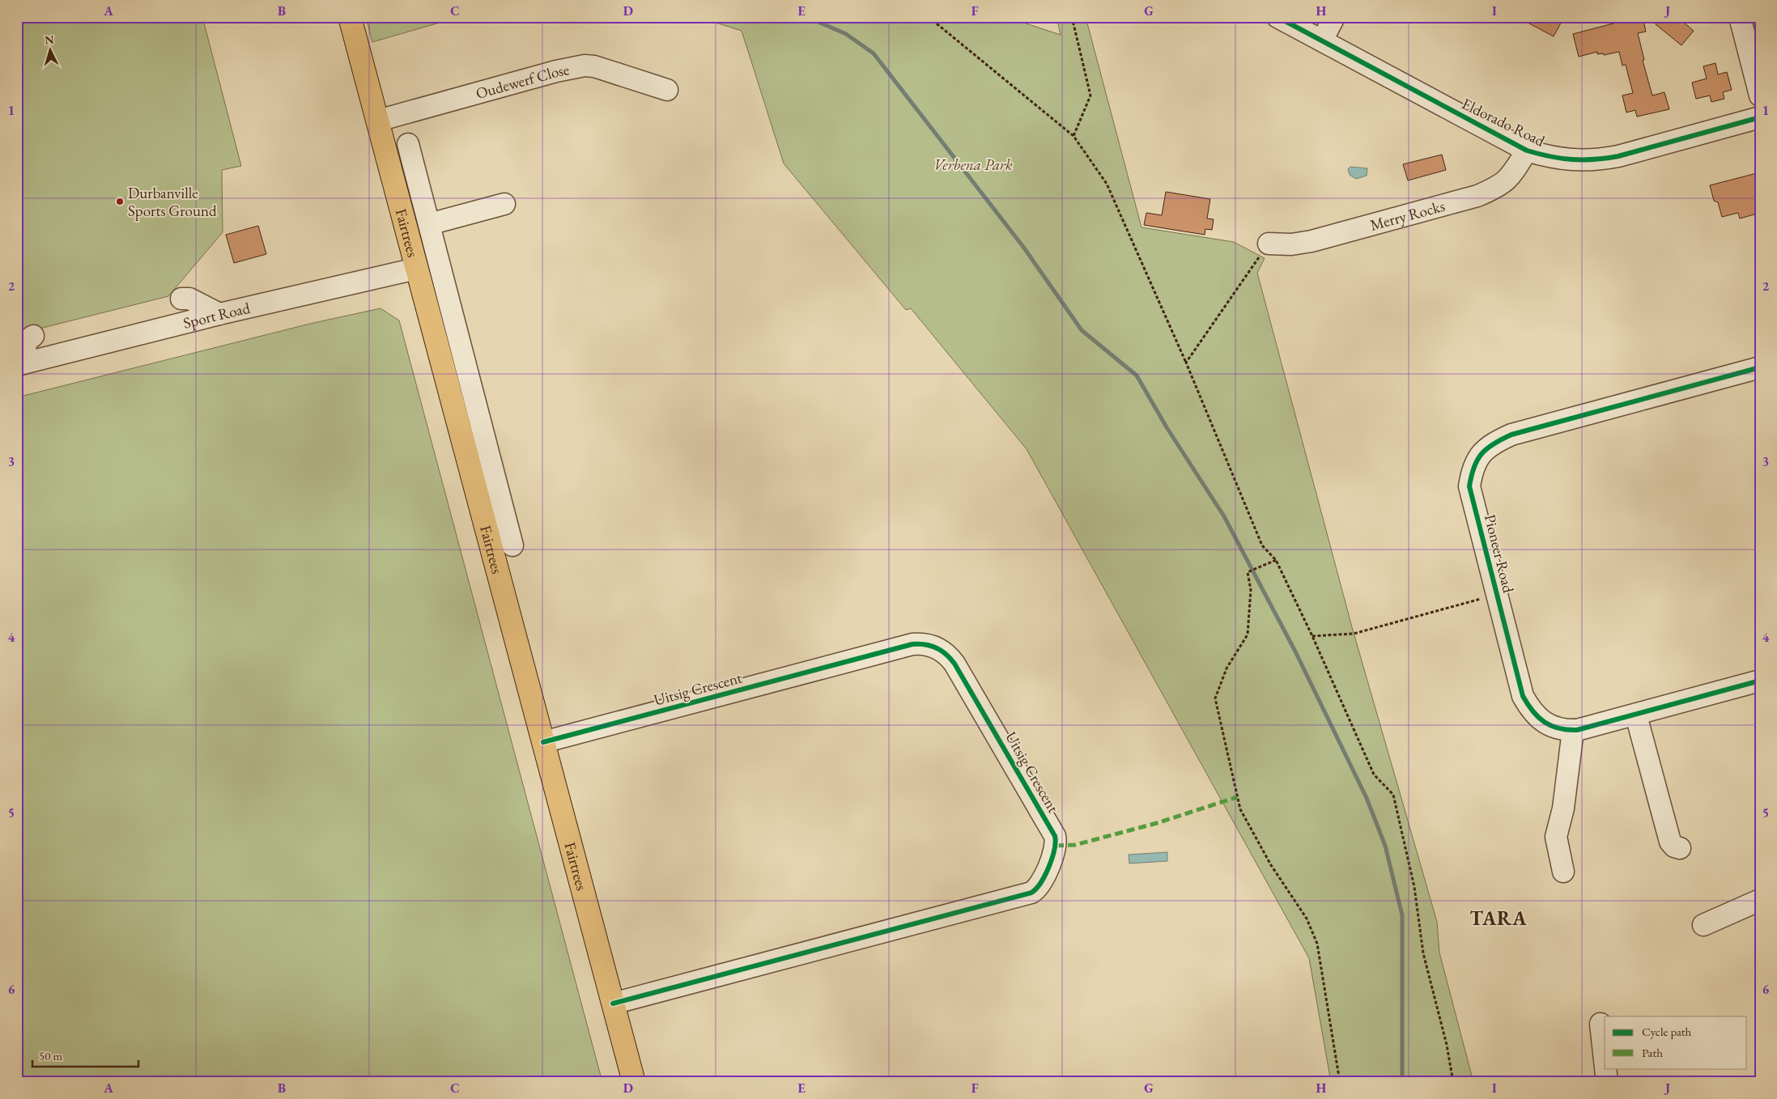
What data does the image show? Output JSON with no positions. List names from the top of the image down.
{
  "streets": {
    "main road": ["Fairtrees"],
    "street": [
      "Oudewerf Close",
      "Eldorado Road",
      "Merry Rocks",
      "Sport Road",
      "Pioneer Road",
      "Uitsig Crescent"
    ]
  },
  "crossings": [
    ["Oudewerf Close", "Fairtrees"],
    ["Eldorado Road", "Merry Rocks"],
    ["Fairtrees", "Sport Road"],
    ["Fairtrees", "Uitsig Crescent"]
  ],
  "districts": ["TARA"],
  "parks": ["Verbena Park"],
  "places": ["Durbanville Sports Ground"],
  "legend": ["Cycle path", "Path"],
  "scale_bar": "50 m",
  "north": "top",
  "grid": {
    "columns": [
      "A",
      "B",
      "C",
      "D",
      "E",
      "F",
      "G",
      "H",
      "I",
      "J"
    ],
    "rows": [
      "1",
      "2",
      "3",
      "4",
      "5",
      "6"
    ]
  }
}
